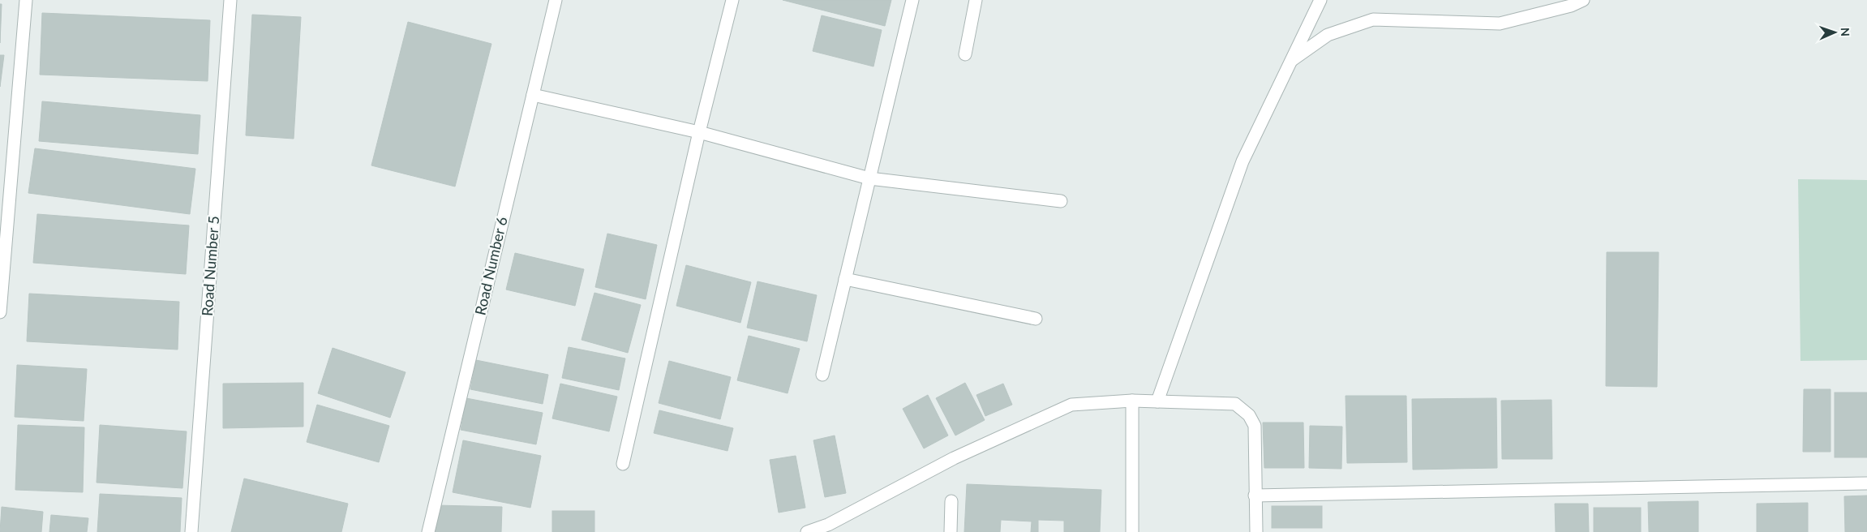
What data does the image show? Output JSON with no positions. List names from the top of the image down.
{
  "streets": {
    "street": ["Road Number 5", "Road Number 6"]
  },
  "north": "right"
}
